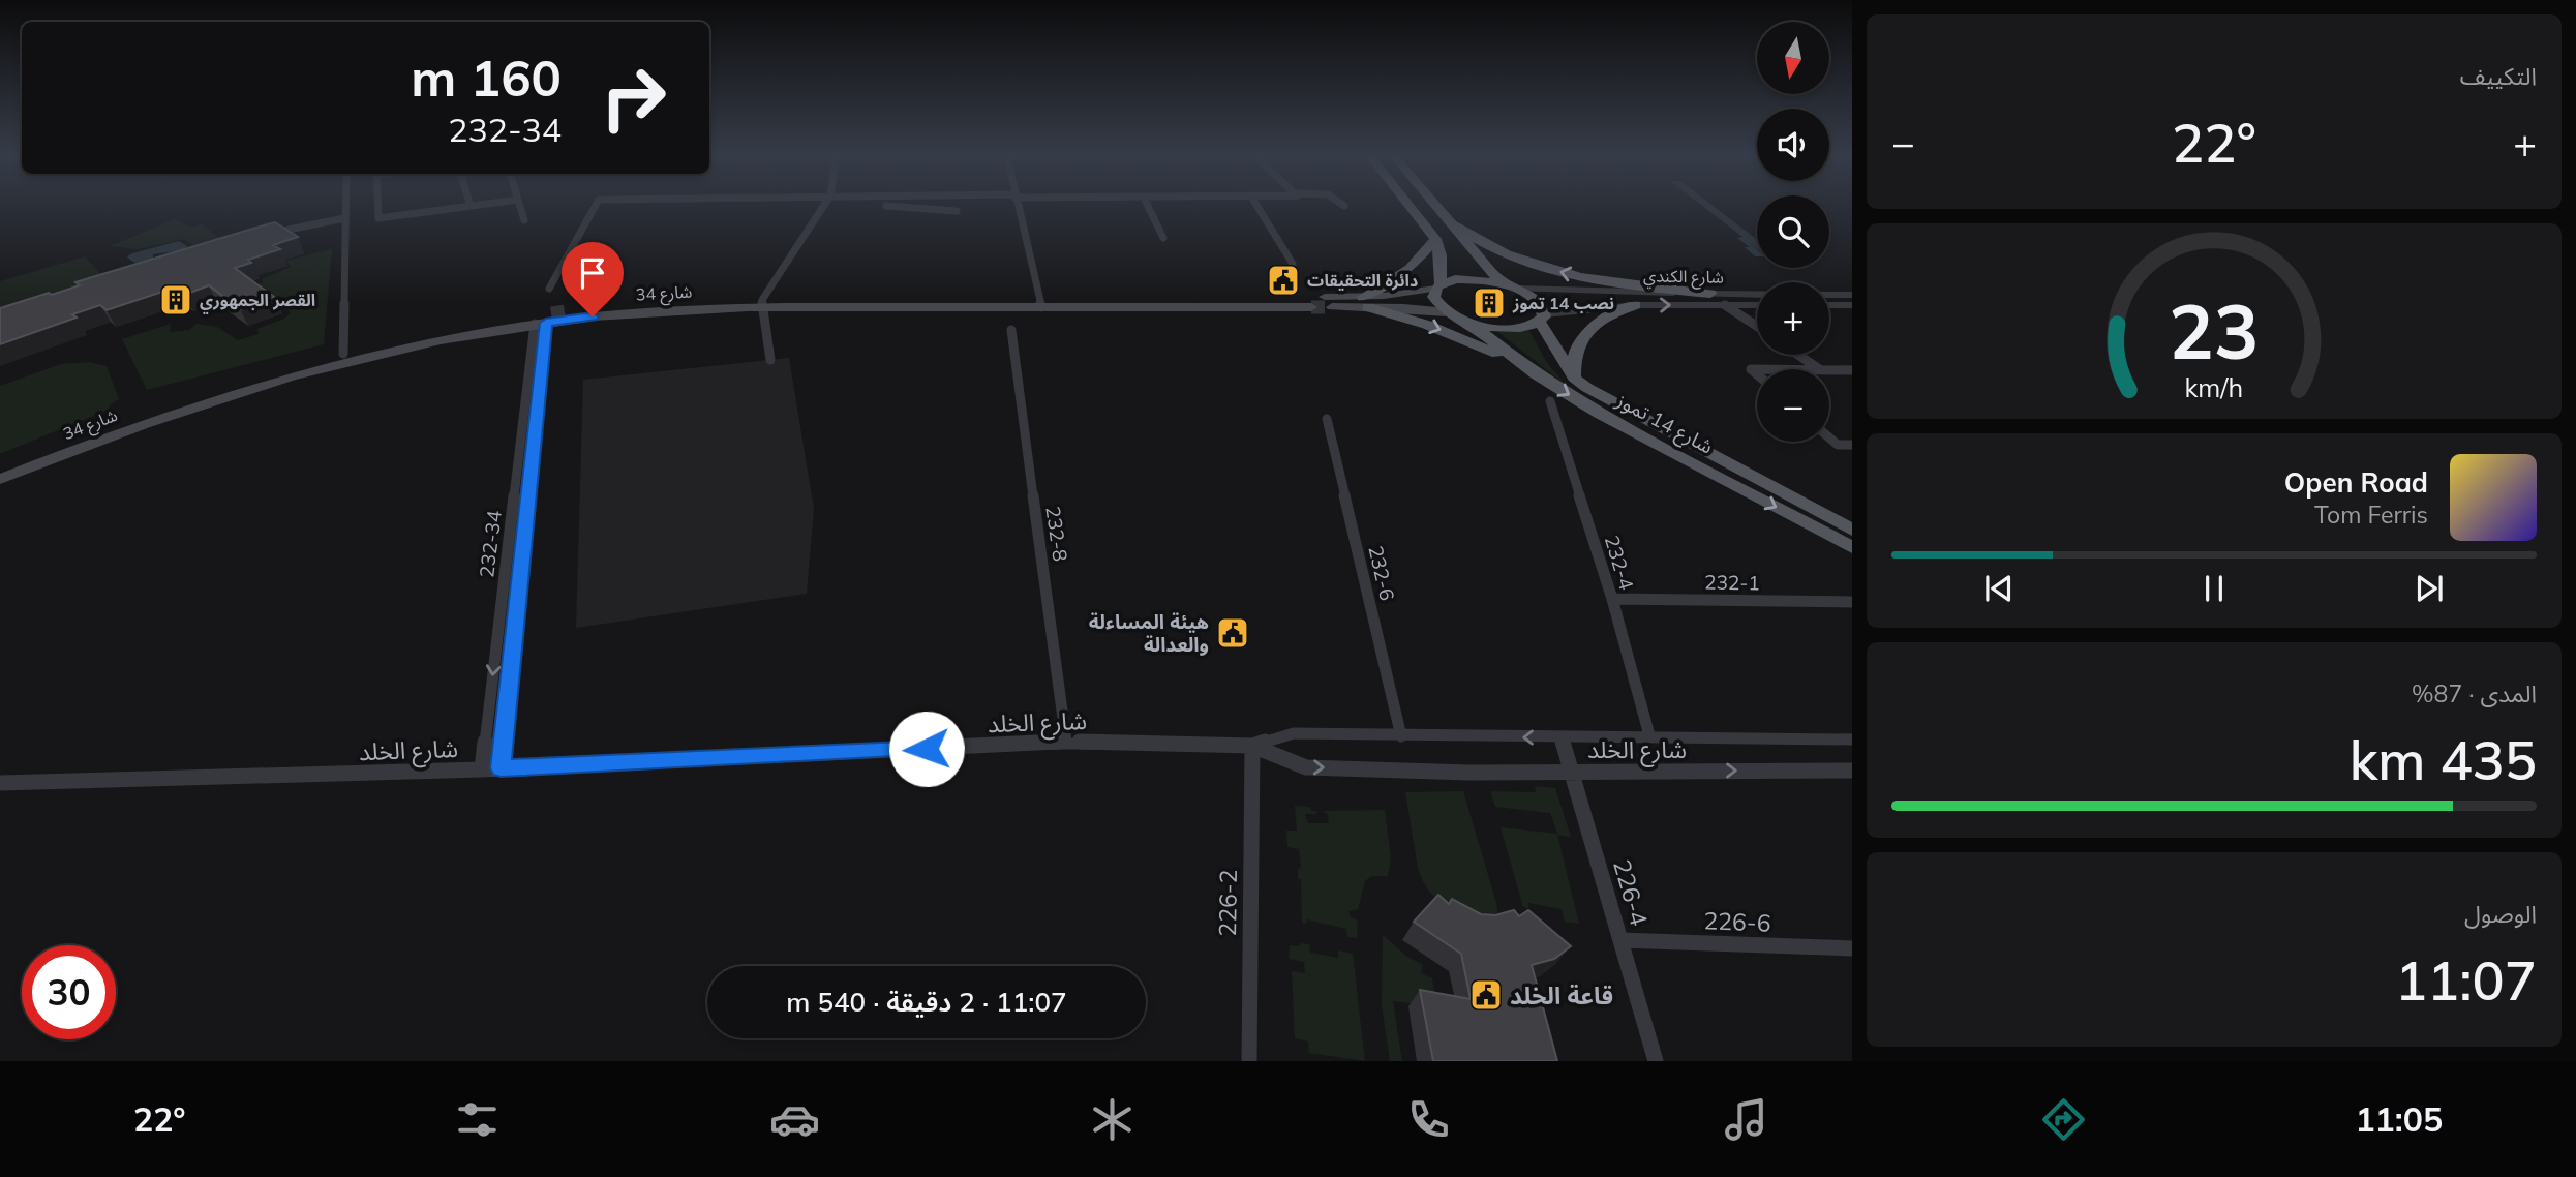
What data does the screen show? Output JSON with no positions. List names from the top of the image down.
{
  "streets": {
    "main road": ["شارع 34", "شارع 14 تموز"],
    "street": [
      "شارع الكندي",
      "232-8",
      "232-34",
      "232-4",
      "232-6",
      "232-1",
      "شارع الخلد",
      "226-4",
      "226-2",
      "226-6"
    ]
  },
  "crossings": [
    ["شارع الكندي", "شارع 14 تموز"],
    ["شارع 34", "232-34"],
    ["232-8", "شارع الخلد"],
    ["232-34", "شارع الخلد"],
    ["232-4", "232-1"],
    ["232-4", "شارع الخلد"],
    ["232-6", "شارع الخلد"],
    ["شارع الخلد", "226-4"],
    ["شارع الخلد", "226-2"],
    ["226-4", "226-6"]
  ],
  "places": {
    "public building": ["دائرة التحقيقات", "هيئة المساءلة والعدالة", "قاعة الخلد"],
    "building": ["القصر الجمهوري", "نصب 14 تموز"]
  },
  "north": "bottom",
  "page": {
    "tile": [
      "التكييف",
      ["المدى · 87%", "435 km"],
      ["الوصول", "11:07"]
    ],
    "map_buttons": ["+", "−"],
    "turn": ["160 m", "232-34"],
    "heat": ["−", "22°", "+"],
    "song": ["Open Road", "Tom Ferris"],
    "limit": "30",
    "trip": "11:07 · 2 دقيقة · 540 m",
    "tabs": ["11:05", "22°"],
    "gauge": ["23", "km/h"]
  }
}
